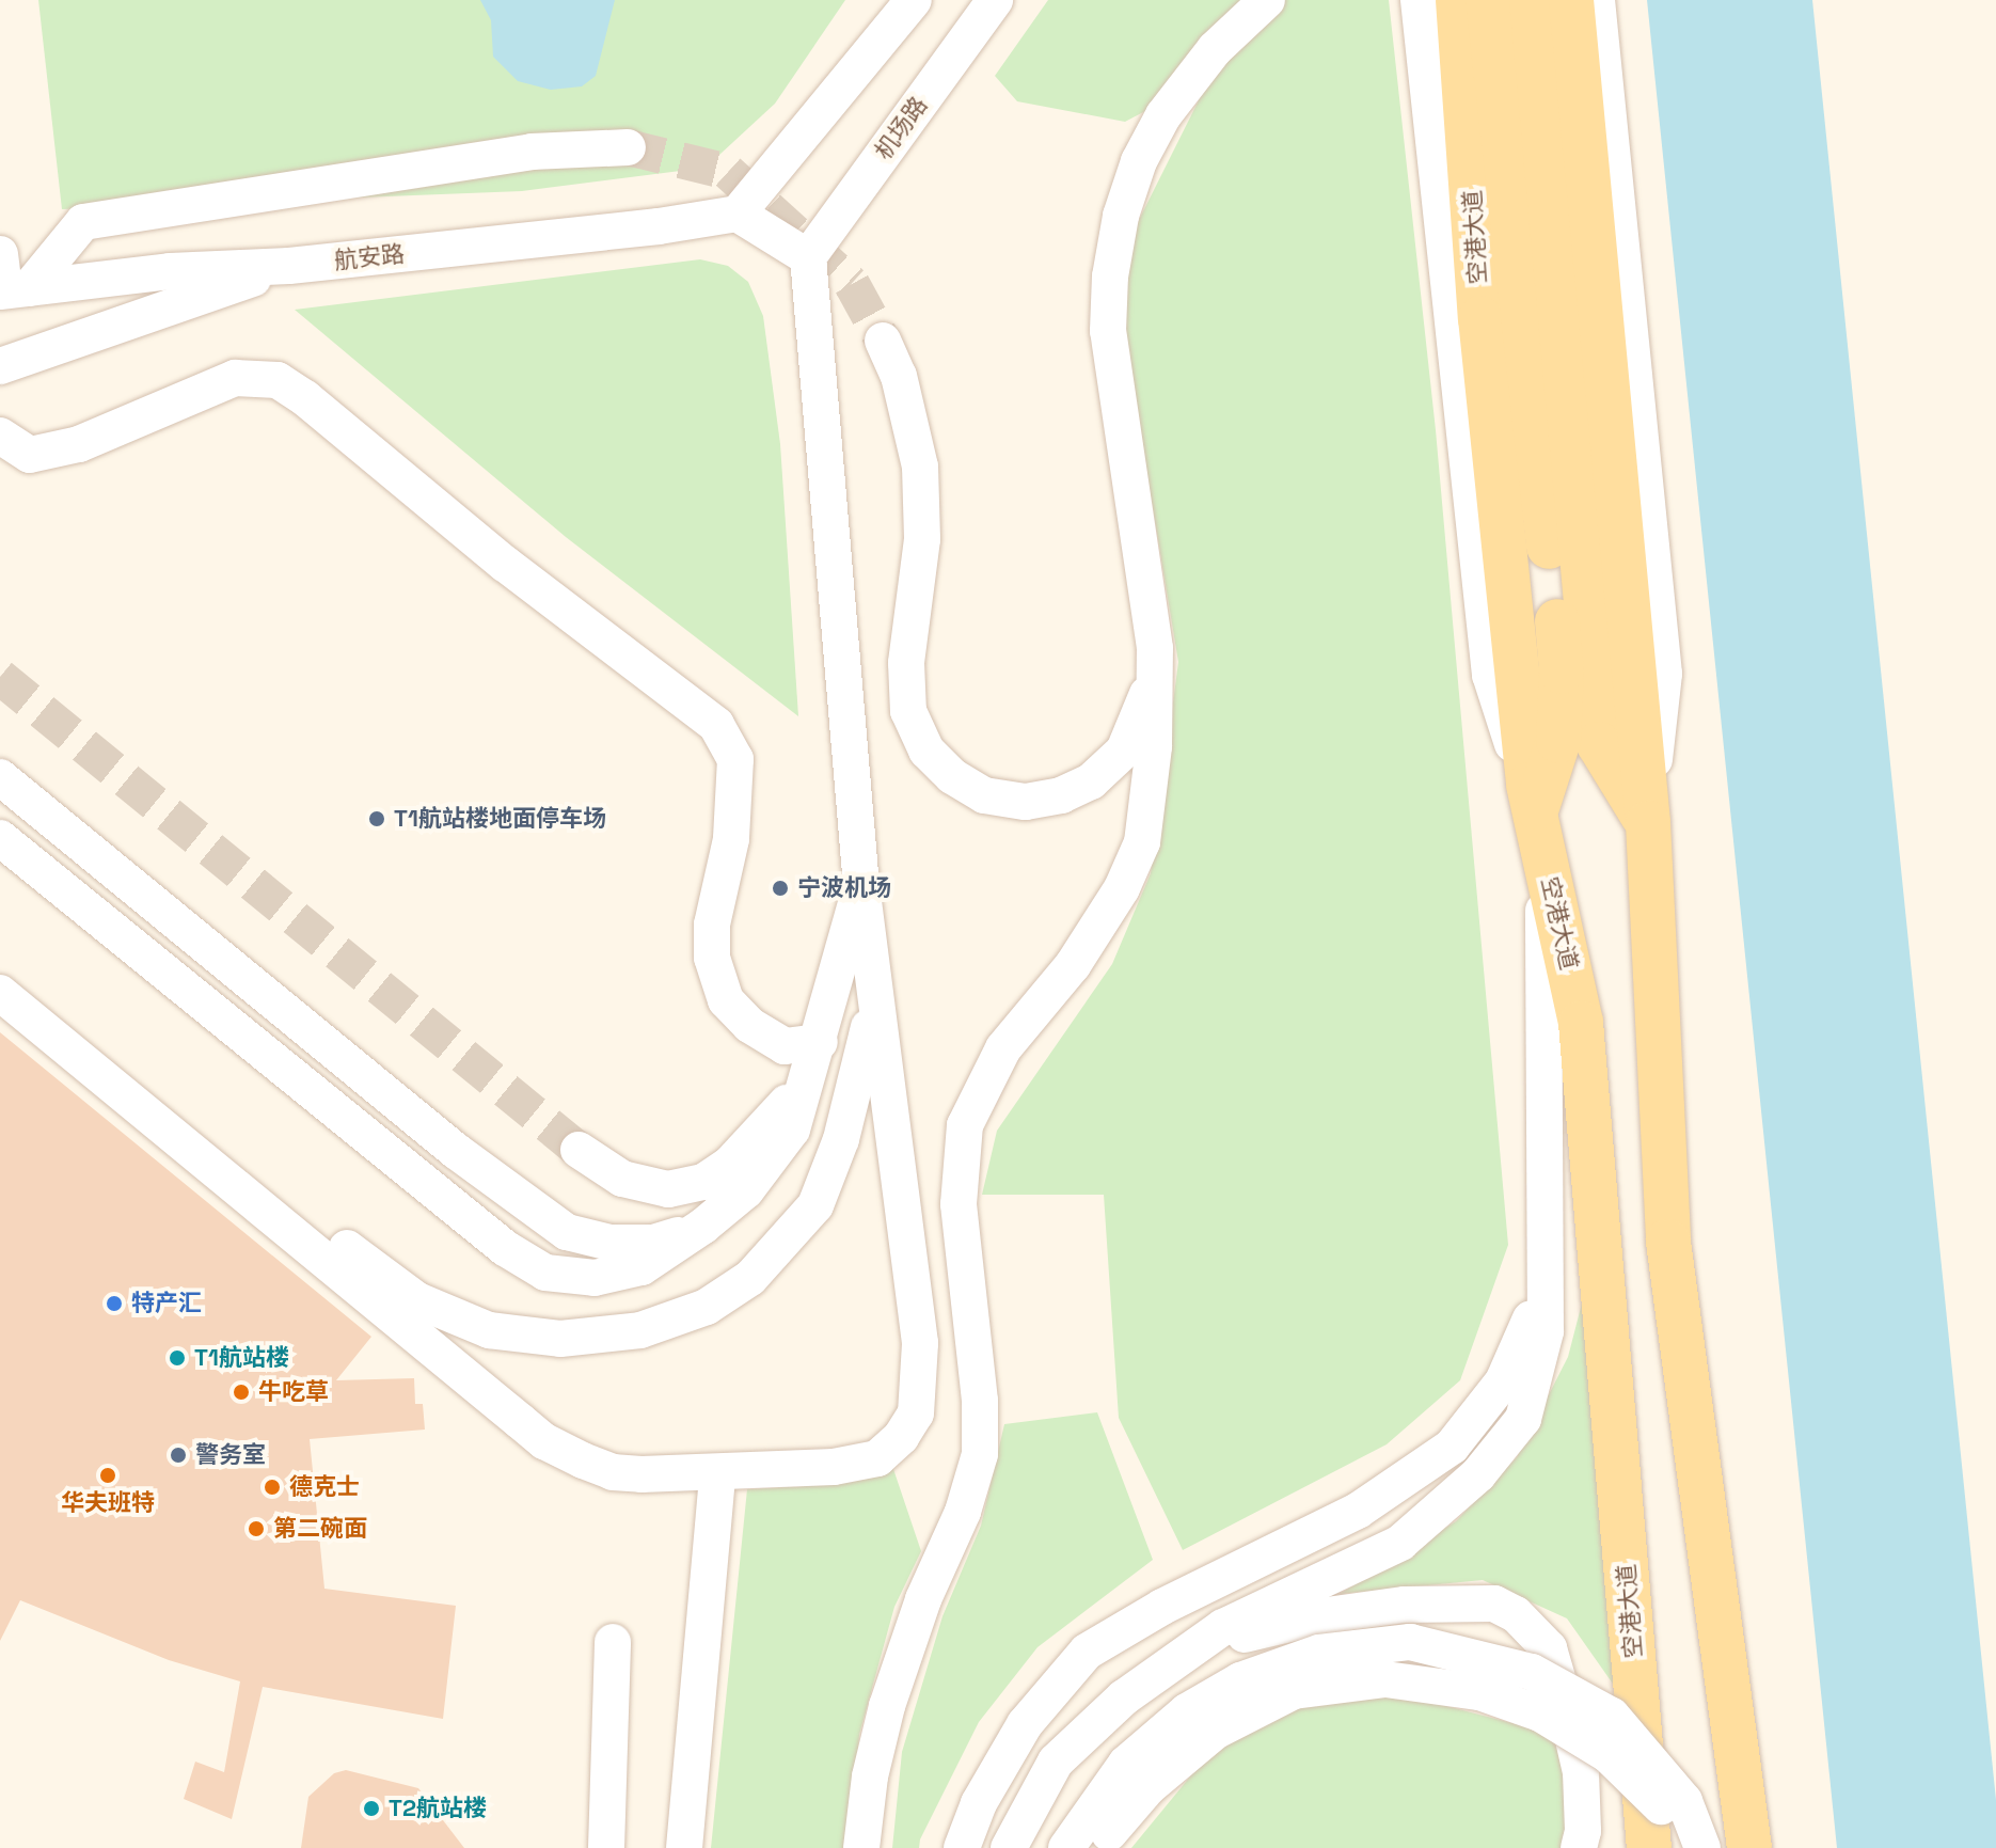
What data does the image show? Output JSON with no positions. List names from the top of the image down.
{
  "streets": {
    "main road": ["空港大道"],
    "street": ["机场路", "航安路"]
  },
  "places": [
    "T1航站楼地面停车场",
    "宁波机场",
    "特产汇",
    "T1航站楼",
    "牛吃草",
    "警务室",
    "华夫班特",
    "德克士",
    "第二碗面",
    "T2航站楼"
  ]
}
